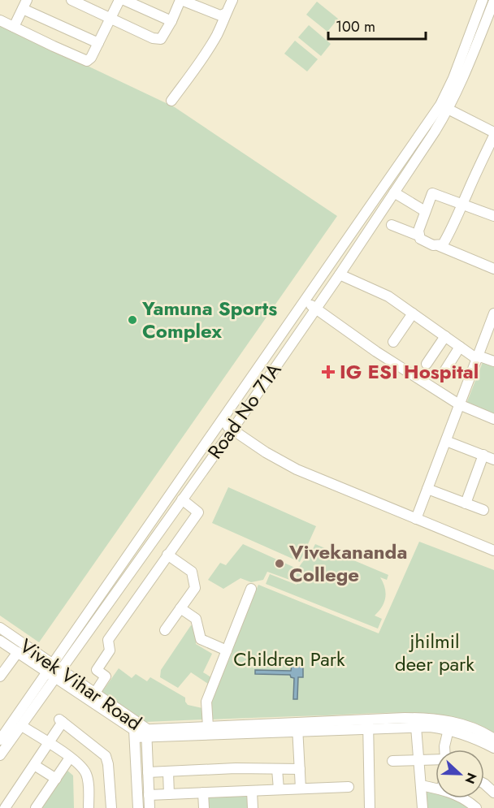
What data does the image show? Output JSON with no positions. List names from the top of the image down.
{
  "streets": {
    "street": ["Road No 71A", "Vivek Vihar Road"]
  },
  "crossings": [
    ["Road No 71A", "Vivek Vihar Road"]
  ],
  "parks": ["jhilmil deer park", "Children Park"],
  "places": {
    "other": ["Yamuna Sports Complex", "Vivekananda College"],
    "health": ["IG ESI Hospital"]
  },
  "scale_bar": "100 m",
  "north": "right"
}
